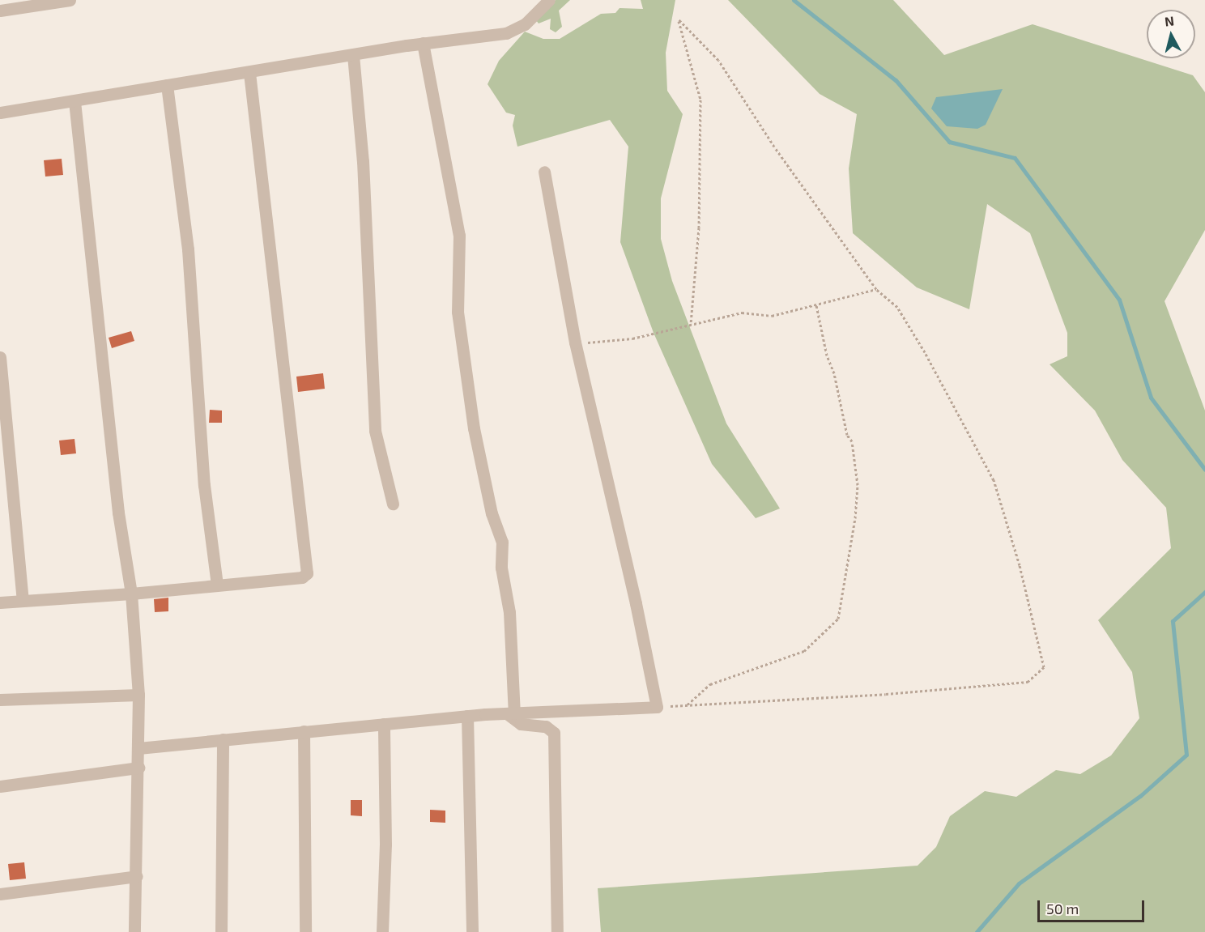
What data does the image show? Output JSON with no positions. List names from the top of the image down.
{
  "scale_bar": "50 m",
  "north": "top"
}
